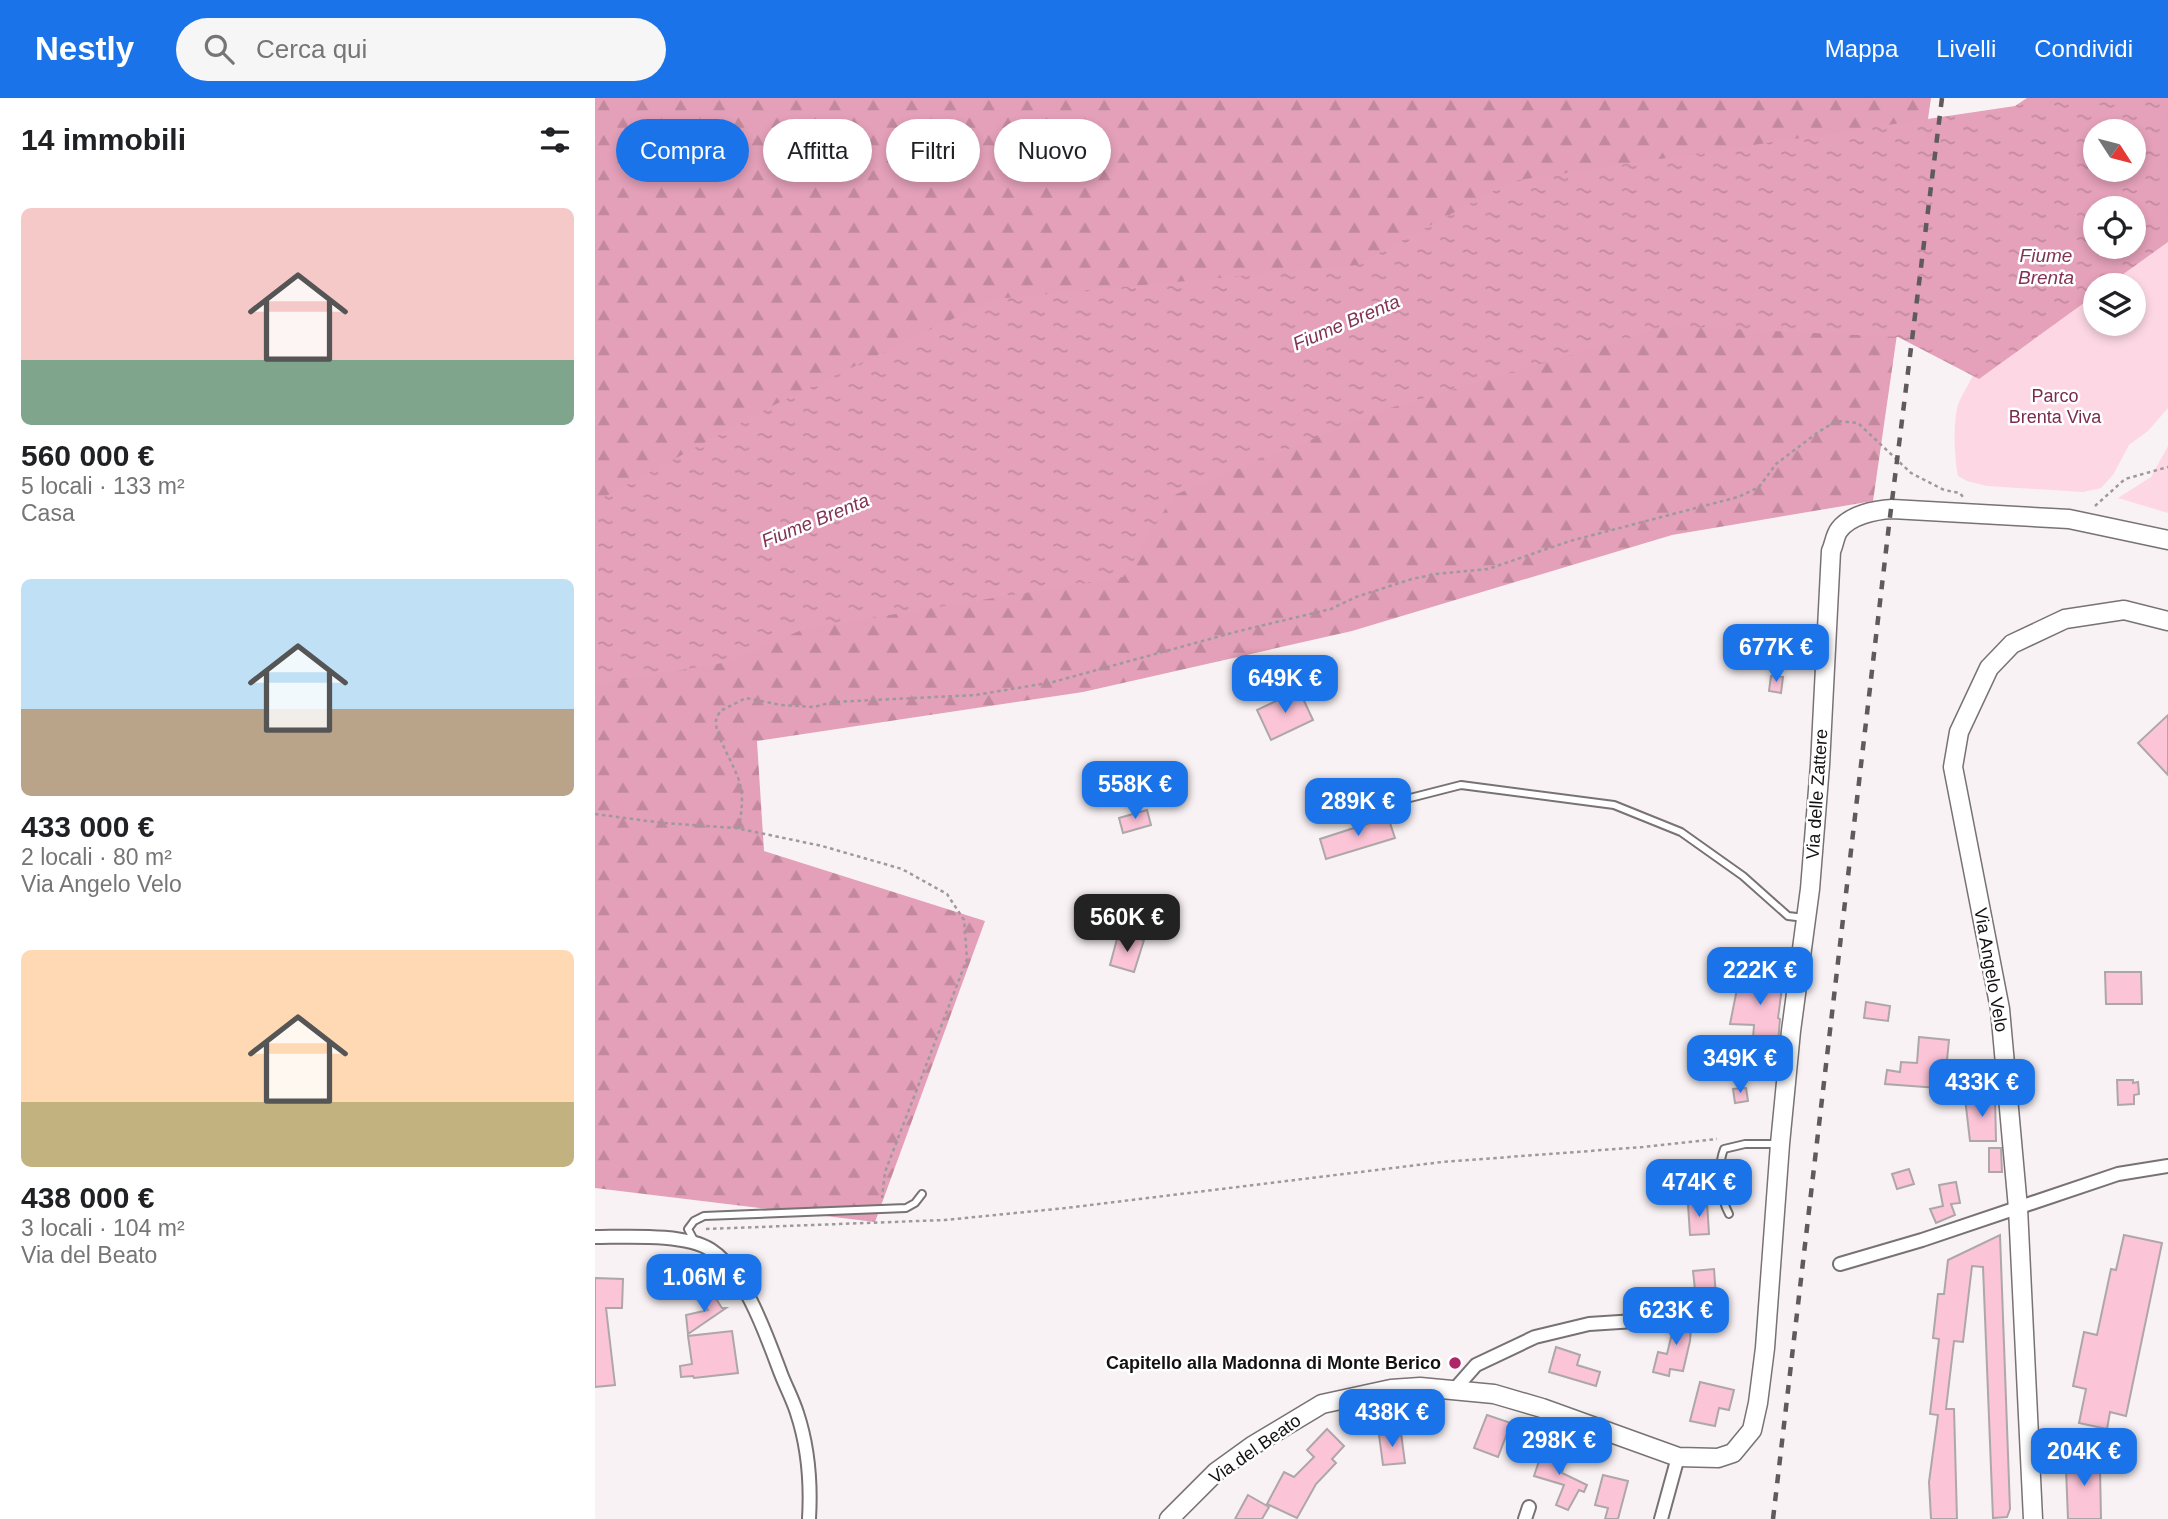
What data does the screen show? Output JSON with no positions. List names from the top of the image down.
{
  "streets": {
    "street": ["Via delle Zattere", "Via Angelo Velo", "Via del Beato"]
  },
  "crossings": [
    ["Via delle Zattere", "Via del Beato"]
  ],
  "water": ["Fiume Brenta"],
  "parks": ["Parco Brenta Viva"],
  "places": ["Capitello alla Madonna di Monte Berico"],
  "north": "bottom right",
  "page": {
    "header": "Nestly",
    "search": "Cerca qui",
    "nav": ["Mappa", "Livelli", "Condividi"],
    "heading": "14 immobili",
    "chip": [
      "Compra",
      "Affitta",
      "Filtri",
      "Nuovo"
    ],
    "list": [
      {
        "name": "560 000 €",
        "note": "5 locali · 133 m² · Casa"
      },
      {
        "name": "433 000 €",
        "note": "2 locali · 80 m² · Via Angelo Velo"
      },
      {
        "name": "438 000 €",
        "note": "3 locali · 104 m² · Via del Beato"
      }
    ],
    "price": [
      "677K €",
      "649K €",
      "558K €",
      "289K €",
      "560K €",
      "222K €",
      "349K €",
      "433K €",
      "474K €",
      "1.06M €",
      "623K €",
      "438K €",
      "298K €",
      "204K €"
    ]
  }
}
